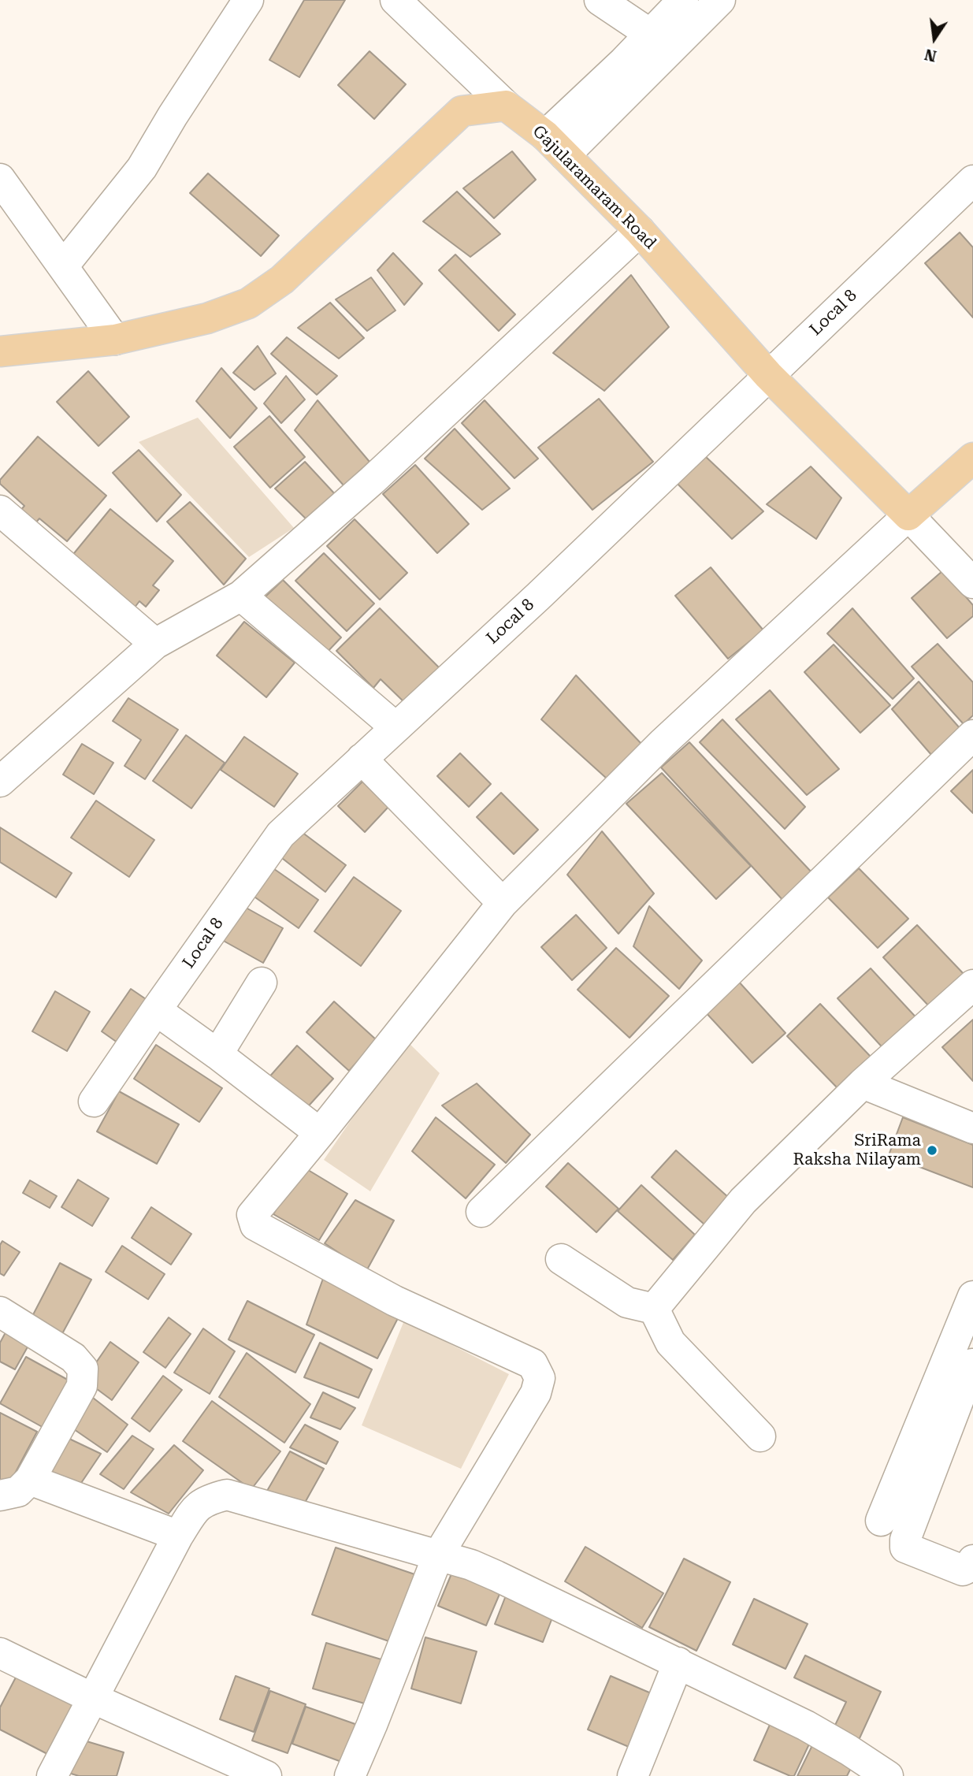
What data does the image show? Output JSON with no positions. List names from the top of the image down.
{
  "streets": {
    "main road": ["Gajularamaram Road"],
    "street": ["Local 8"]
  },
  "crossings": [
    ["Gajularamaram Road", "Local 8"]
  ],
  "places": ["SriRama Raksha Nilayam"],
  "north": "bottom"
}
